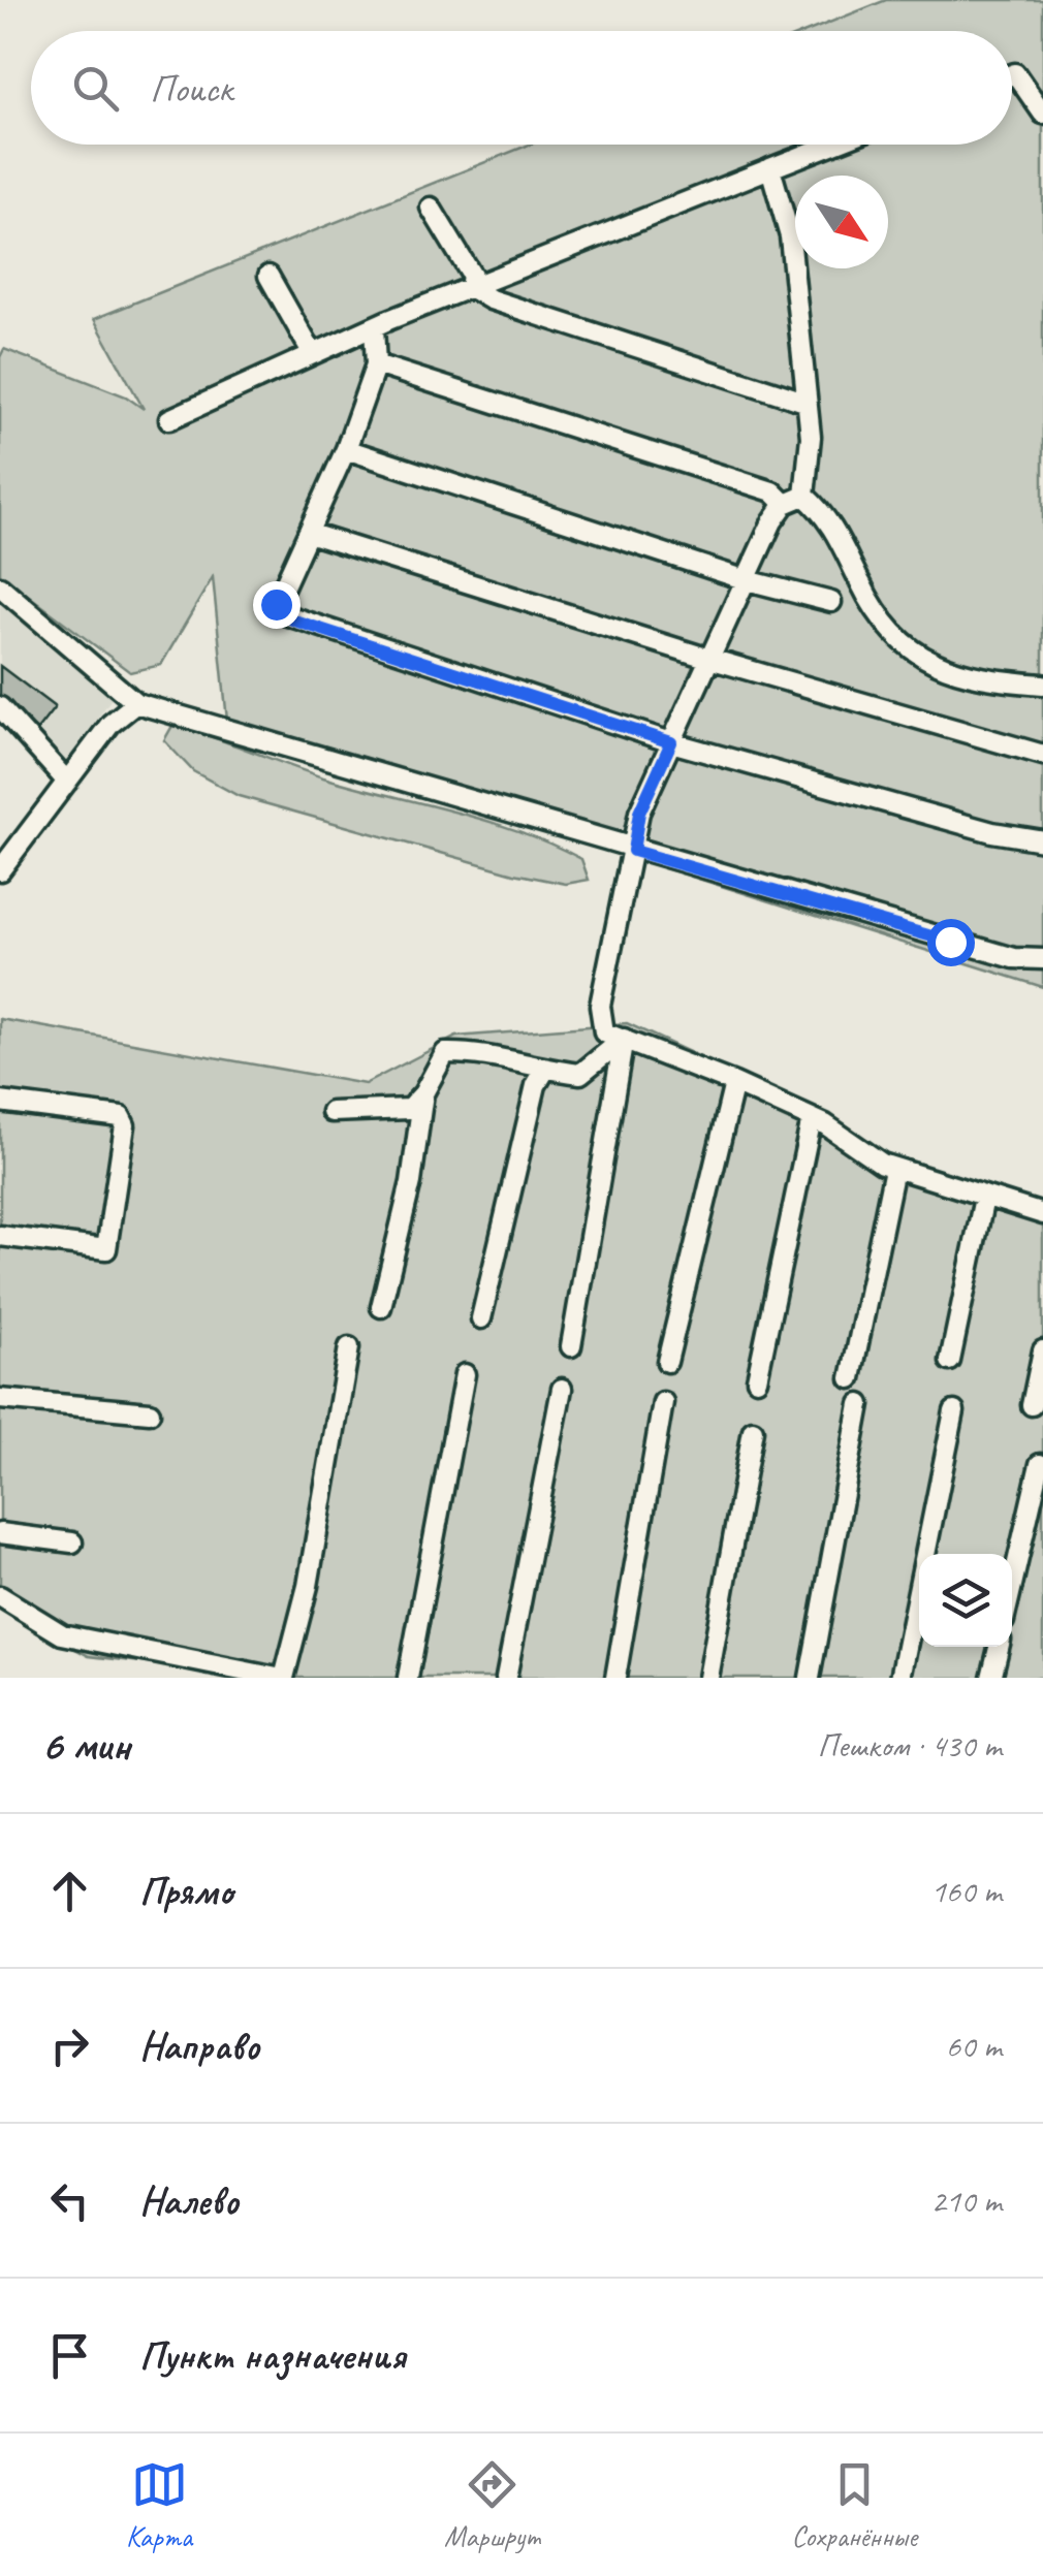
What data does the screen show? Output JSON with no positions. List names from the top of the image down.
{
  "north": "bottom right",
  "page": {
    "search": "Поиск",
    "heading": ["6 мин", "Пешком · 430 m"],
    "list": [
      ["Прямо", "160 m"],
      ["Направо", "60 m"],
      ["Налево", "210 m"],
      "Пункт назначения"
    ],
    "nav": ["Карта", "Маршрут", "Сохранённые"]
  }
}
